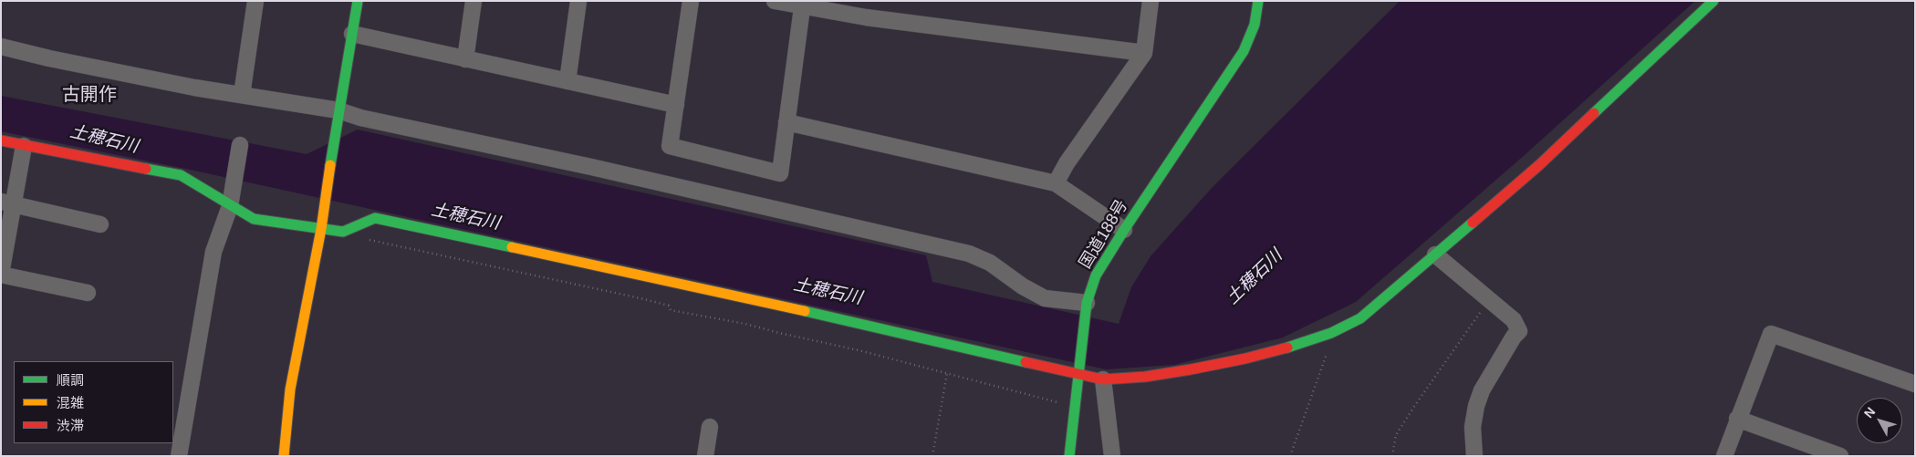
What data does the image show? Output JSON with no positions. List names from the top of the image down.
{
  "streets": {
    "main road": ["国道188号"]
  },
  "districts": ["古開作"],
  "water": ["土穂石川"],
  "legend": ["順調", "混雑", "渋滞"],
  "north": "top left"
}
